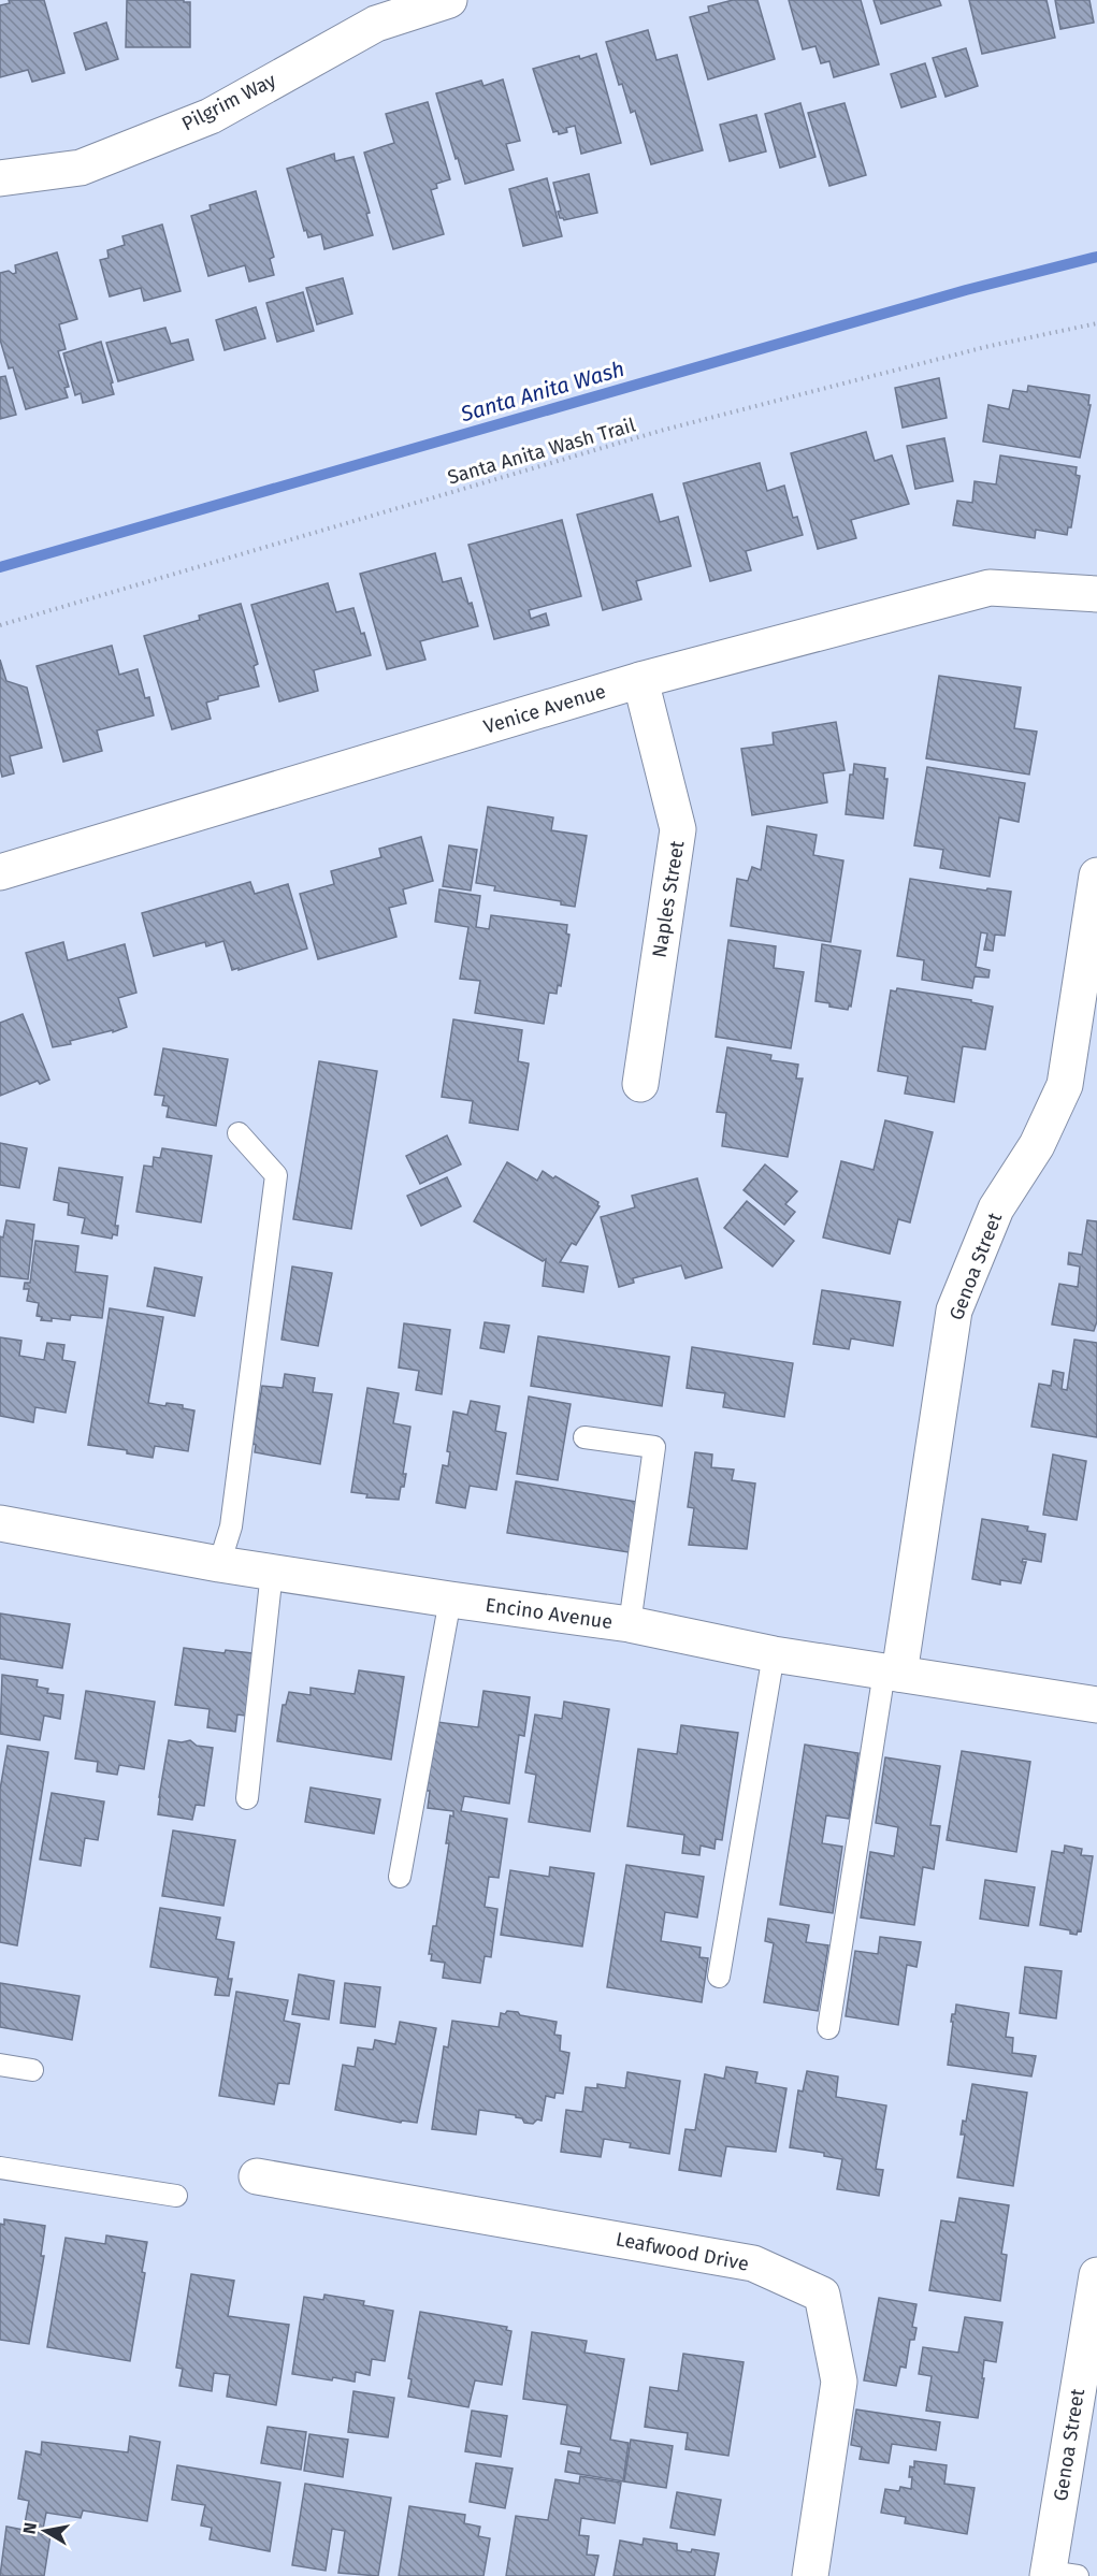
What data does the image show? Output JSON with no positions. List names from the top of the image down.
{
  "streets": {
    "street": [
      "Pilgrim Way",
      "Venice Avenue",
      "Naples Street",
      "Genoa Street",
      "Encino Avenue",
      "Leafwood Drive"
    ],
    "path": ["Santa Anita Wash Trail"]
  },
  "crossings": [
    ["Venice Avenue", "Naples Street"],
    ["Genoa Street", "Encino Avenue"]
  ],
  "water": ["Santa Anita Wash"],
  "north": "left"
}
